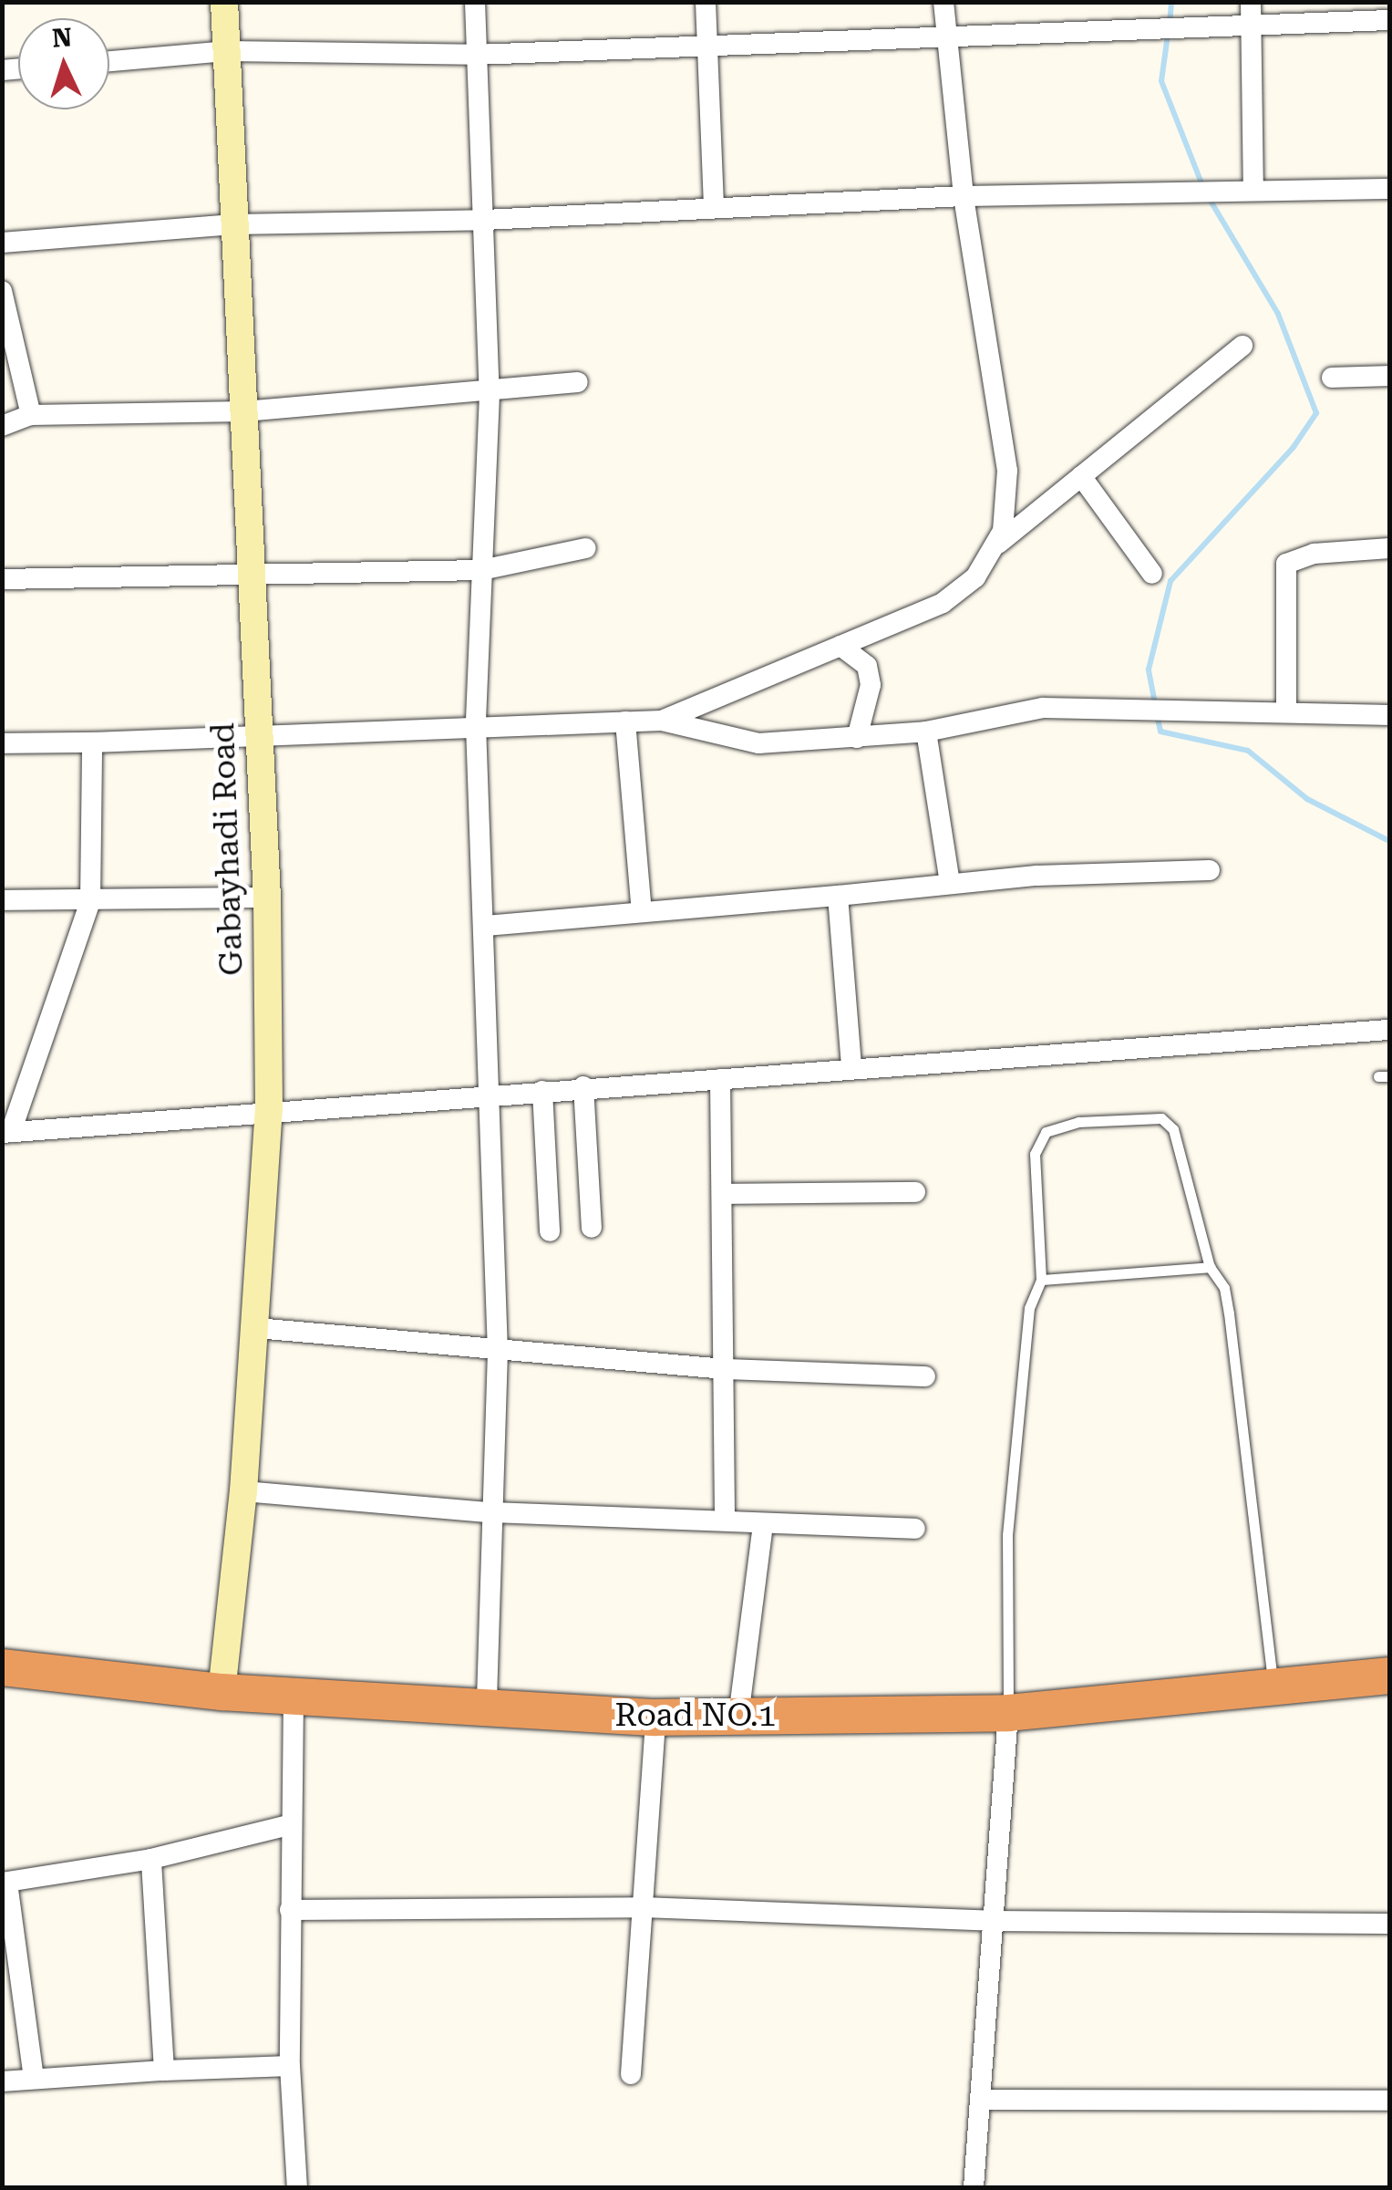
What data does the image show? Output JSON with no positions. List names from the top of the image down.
{
  "streets": {
    "highway": ["Road NO.1"],
    "street": ["Gabayhadi Road"]
  },
  "crossings": [
    ["Gabayhadi Road", "Road NO.1"]
  ],
  "north": "top"
}
